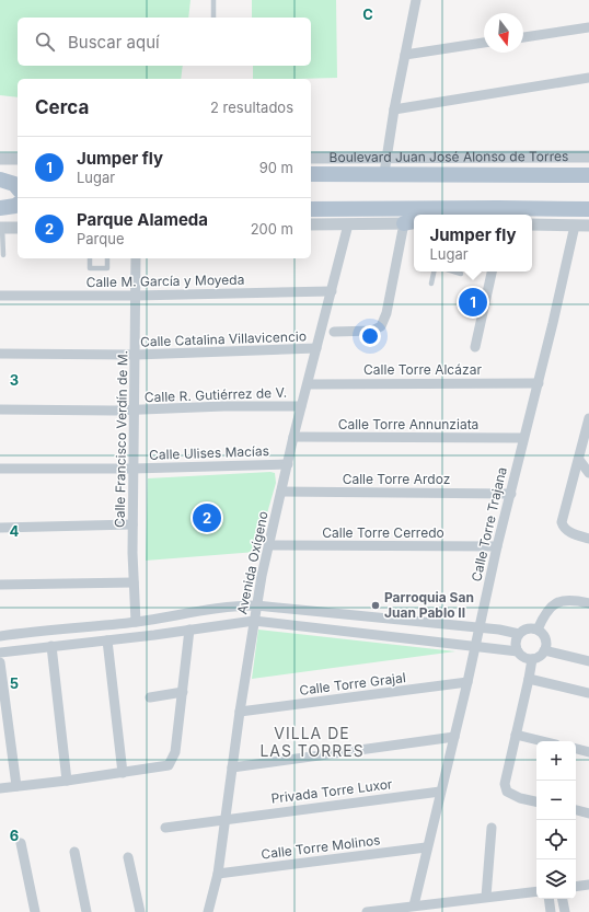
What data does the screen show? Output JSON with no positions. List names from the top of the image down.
{
  "streets": {
    "main road": ["Boulevard Juan José Alonso de Torres"],
    "street": [
      "Calle M. García y Moyeda",
      "Calle Catalina Villavicencio",
      "Calle Torre Alcázar",
      "Calle R. Gutiérrez de V.",
      "Calle Torre Annunziata",
      "Calle Francisco Verdín de M.",
      "Calle Ulises Macías",
      "Calle Torre Ardoz",
      "Calle Torre Trajana",
      "Calle Torre Cerredo",
      "Avenida Oxígeno",
      "Calle Torre Grajal",
      "Privada Torre Luxor",
      "Calle Torre Molinos"
    ]
  },
  "crossings": [
    ["Calle M. García y Moyeda", "Calle Francisco Verdín de M."],
    ["Calle M. García y Moyeda", "Avenida Oxígeno"],
    ["Calle Catalina Villavicencio", "Calle Francisco Verdín de M."],
    ["Calle Catalina Villavicencio", "Avenida Oxígeno"],
    ["Calle Torre Alcázar", "Calle Torre Trajana"],
    ["Calle Torre Alcázar", "Avenida Oxígeno"],
    ["Calle R. Gutiérrez de V.", "Calle Francisco Verdín de M."],
    ["Calle R. Gutiérrez de V.", "Avenida Oxígeno"],
    ["Calle Torre Annunziata", "Calle Torre Trajana"],
    ["Calle Torre Annunziata", "Avenida Oxígeno"],
    ["Calle Francisco Verdín de M.", "Calle Ulises Macías"],
    ["Calle Ulises Macías", "Avenida Oxígeno"],
    ["Calle Torre Ardoz", "Calle Torre Trajana"],
    ["Calle Torre Ardoz", "Avenida Oxígeno"],
    ["Calle Torre Trajana", "Calle Torre Cerredo"],
    ["Calle Torre Trajana", "Calle Torre Grajal"],
    ["Calle Torre Trajana", "Privada Torre Luxor"],
    ["Calle Torre Trajana", "Calle Torre Molinos"],
    ["Calle Torre Cerredo", "Avenida Oxígeno"],
    ["Avenida Oxígeno", "Calle Torre Grajal"],
    ["Avenida Oxígeno", "Privada Torre Luxor"],
    ["Avenida Oxígeno", "Calle Torre Molinos"]
  ],
  "districts": ["VILLA DE LAS TORRES"],
  "places": ["Parroquia San Juan Pablo II"],
  "north": "bottom",
  "page": {
    "search": "Buscar aquí",
    "heading": ["Cerca", "2 resultados"],
    "list": [
      {
        "mark": "1",
        "name": "Jumper fly",
        "note": "Lugar",
        "value": "90 m"
      },
      {
        "mark": "2",
        "name": "Parque Alameda",
        "note": "Parque",
        "value": "200 m"
      }
    ],
    "popup": ["Jumper fly", "Lugar"],
    "pins": ["1", "2"],
    "map_buttons": ["+", "−"]
  },
  "grid": {
    "columns": ["C"],
    "rows": [
      "3",
      "4",
      "5",
      "6"
    ]
  }
}
